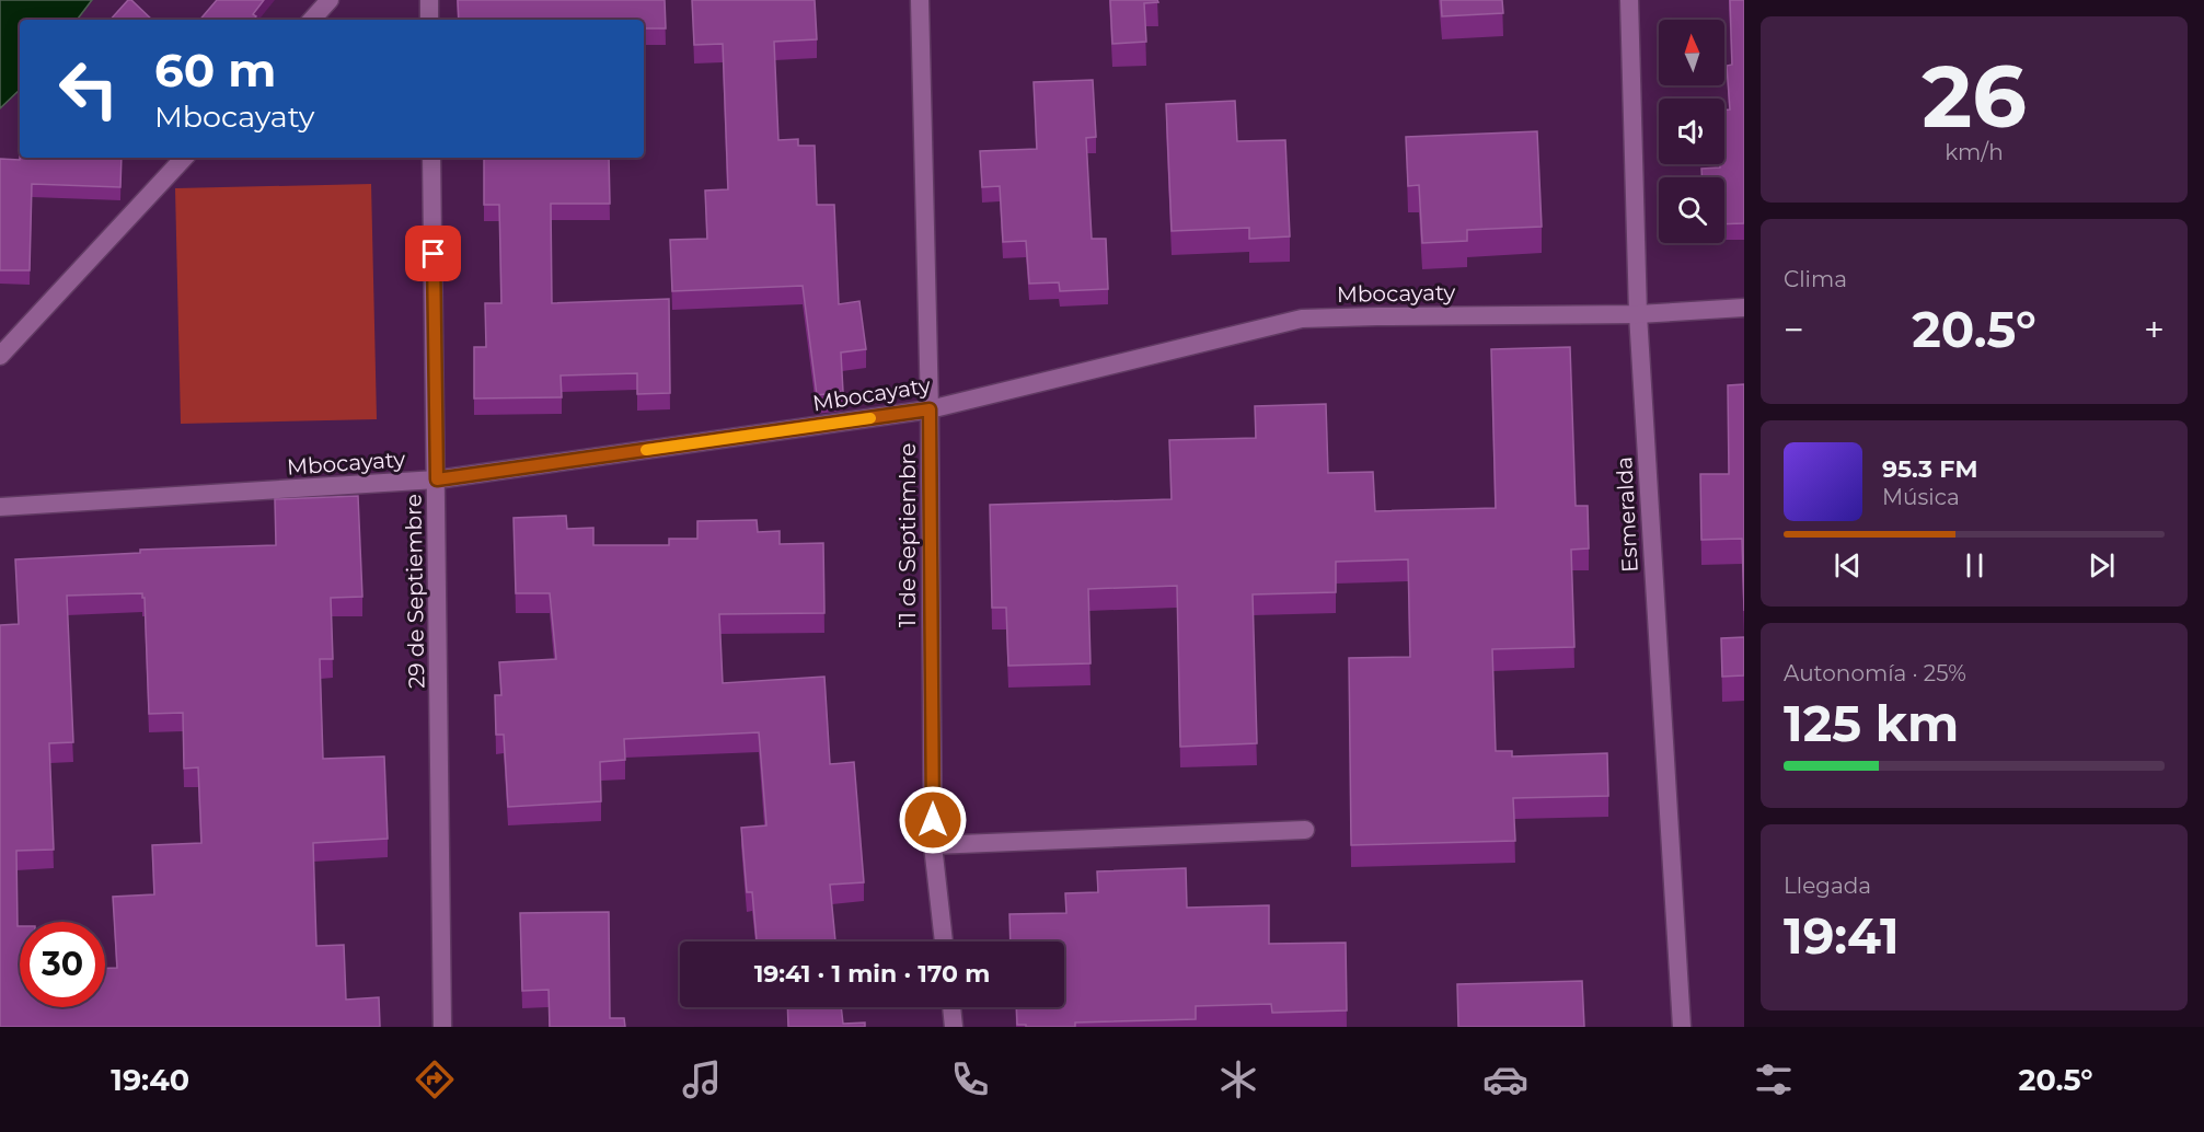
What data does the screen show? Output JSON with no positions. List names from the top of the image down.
{
  "streets": {
    "street": [
      "Mbocayaty",
      "Esmeralda",
      "11 de Septiembre",
      "29 de Septiembre"
    ]
  },
  "crossings": [
    ["Mbocayaty", "Esmeralda"],
    ["Mbocayaty", "11 de Septiembre"],
    ["Mbocayaty", "29 de Septiembre"]
  ],
  "north": "top",
  "page": {
    "tile": [
      ["26", "km/h"],
      "Clima",
      ["Autonomía · 25%", "125 km"],
      ["Llegada", "19:41"]
    ],
    "turn": ["60 m", "Mbocayaty"],
    "heat": ["−", "20.5°", "+"],
    "song": ["95.3 FM", "Música"],
    "limit": "30",
    "trip": "19:41 · 1 min · 170 m",
    "tabs": ["19:40", "20.5°"]
  }
}
